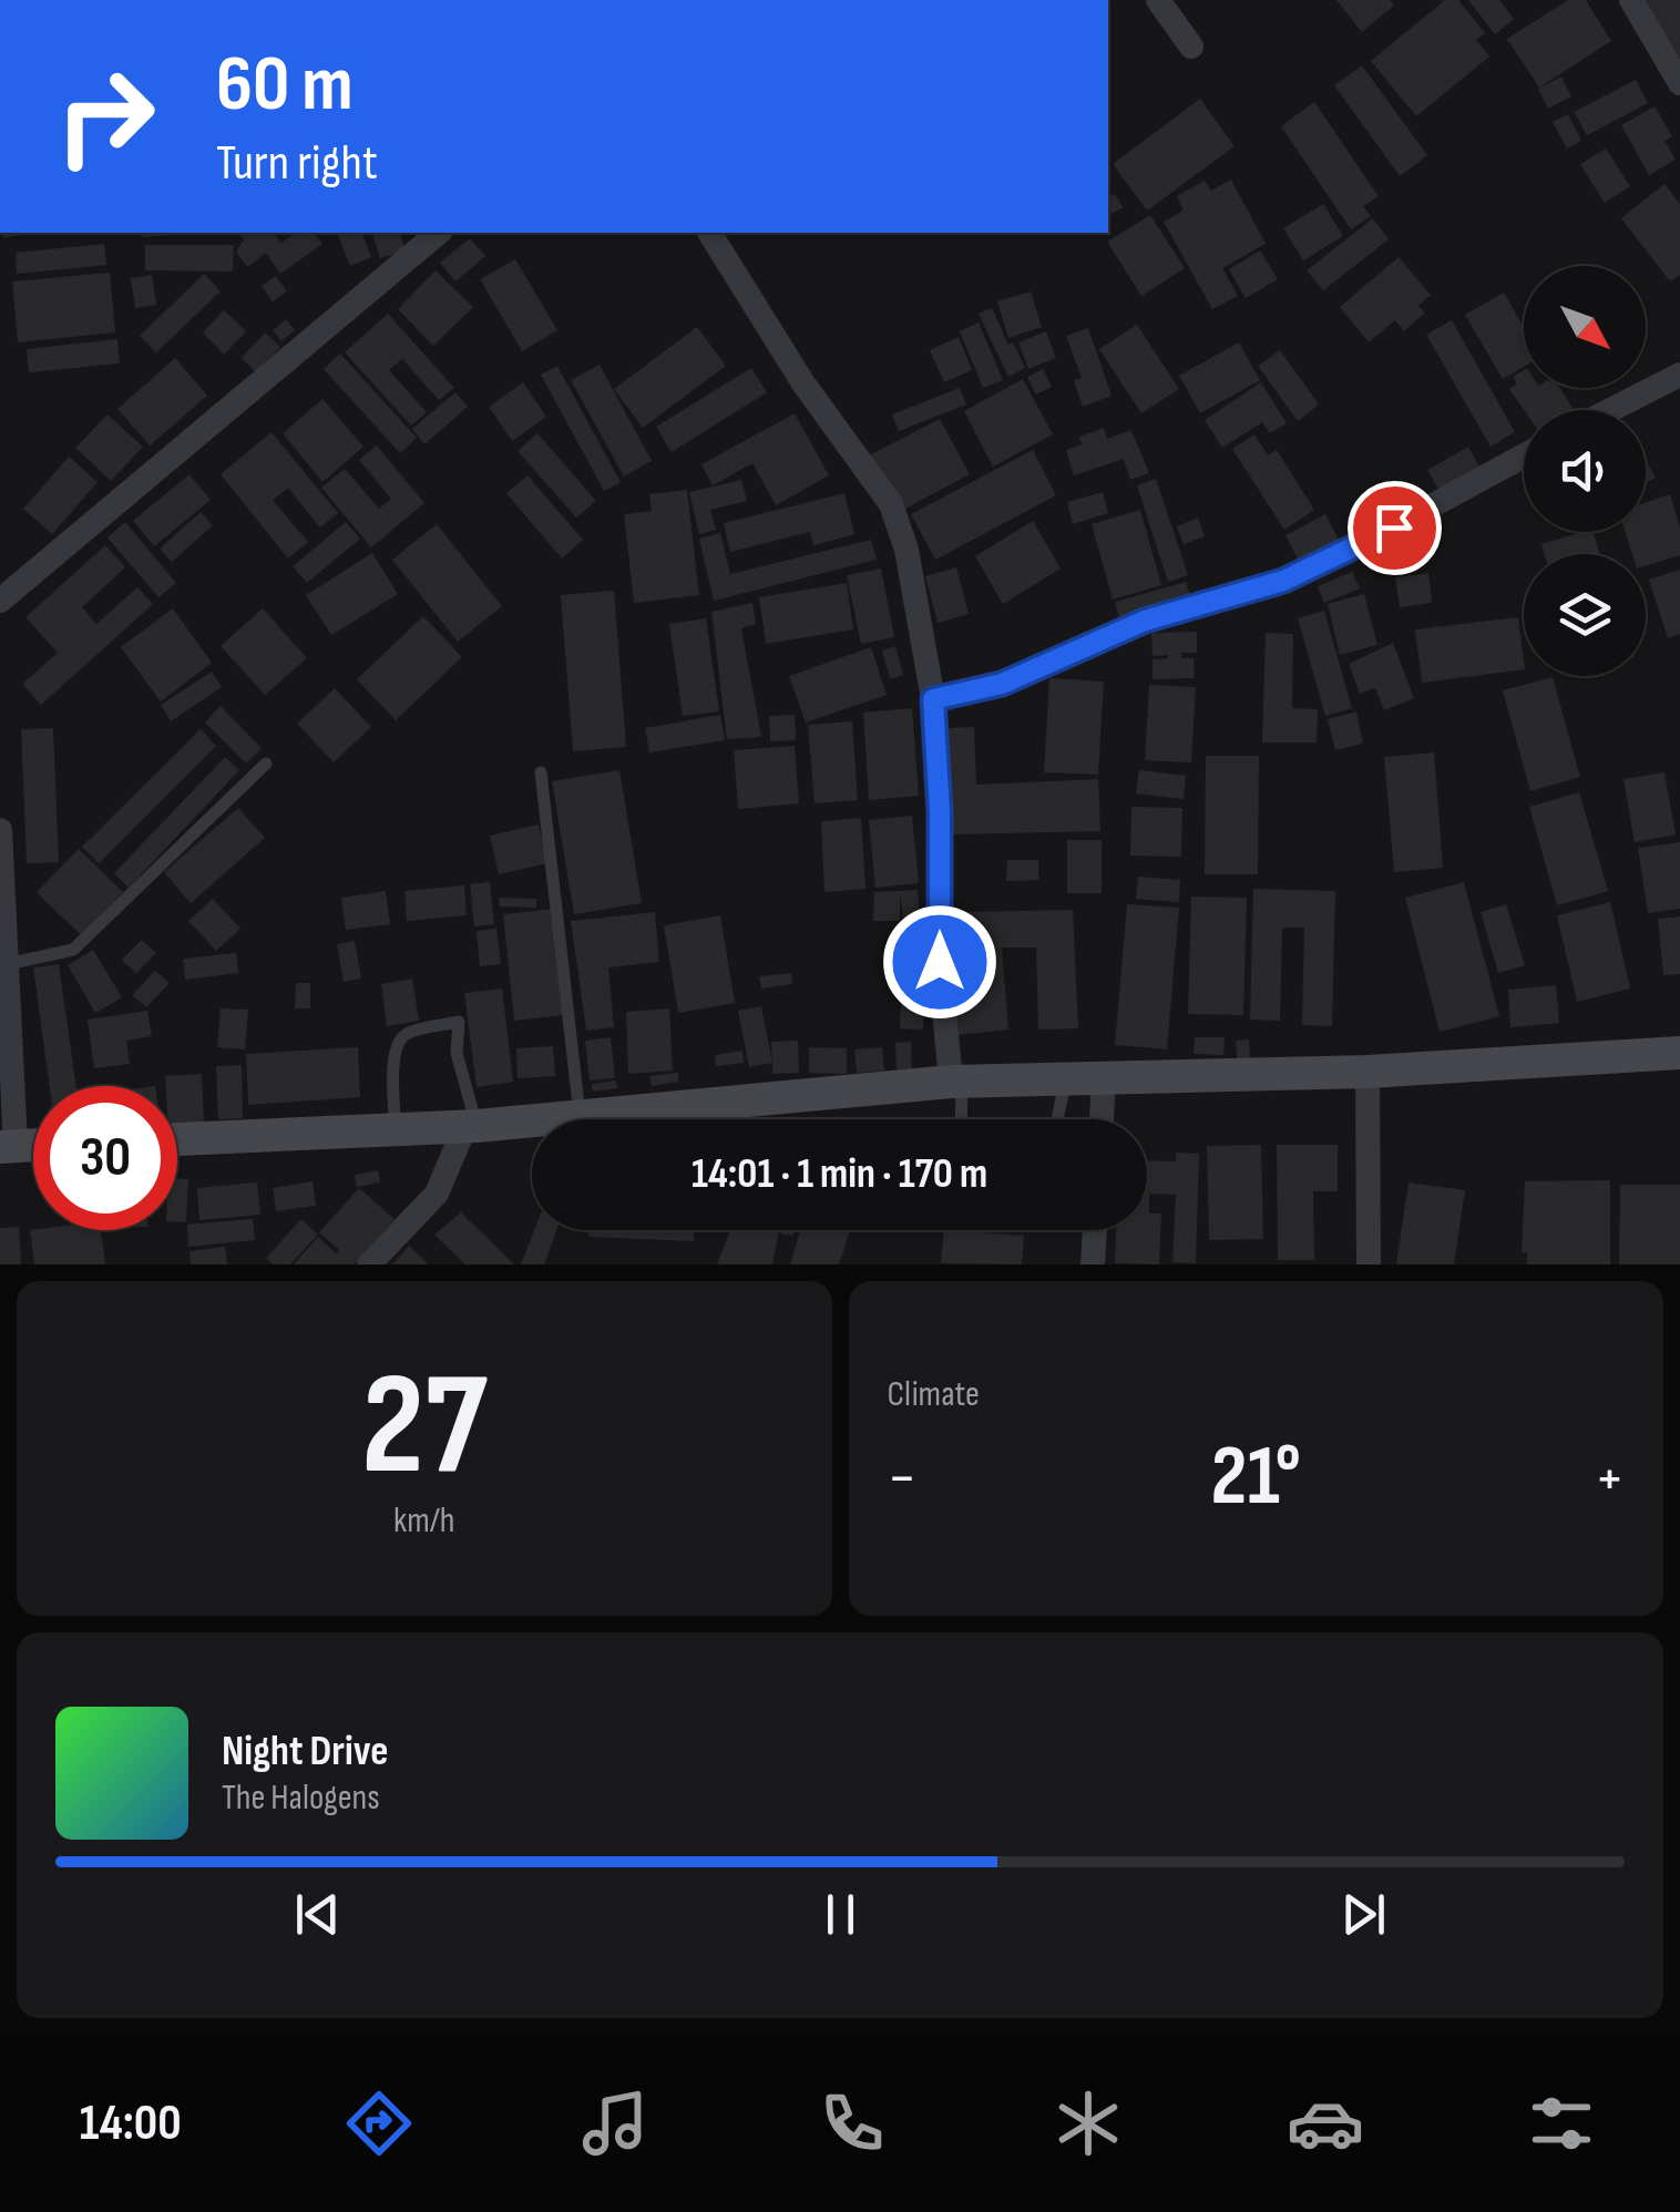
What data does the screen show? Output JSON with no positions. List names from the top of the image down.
{
  "north": "bottom right",
  "page": {
    "turn": ["60 m", "Turn right"],
    "limit": "30",
    "trip": "14:01 · 1 min · 170 m",
    "tile": [
      ["27", "km/h"],
      "Climate"
    ],
    "heat": ["−", "21°", "+"],
    "song": ["Night Drive", "The Halogens"],
    "tabs": "14:00"
  }
}
